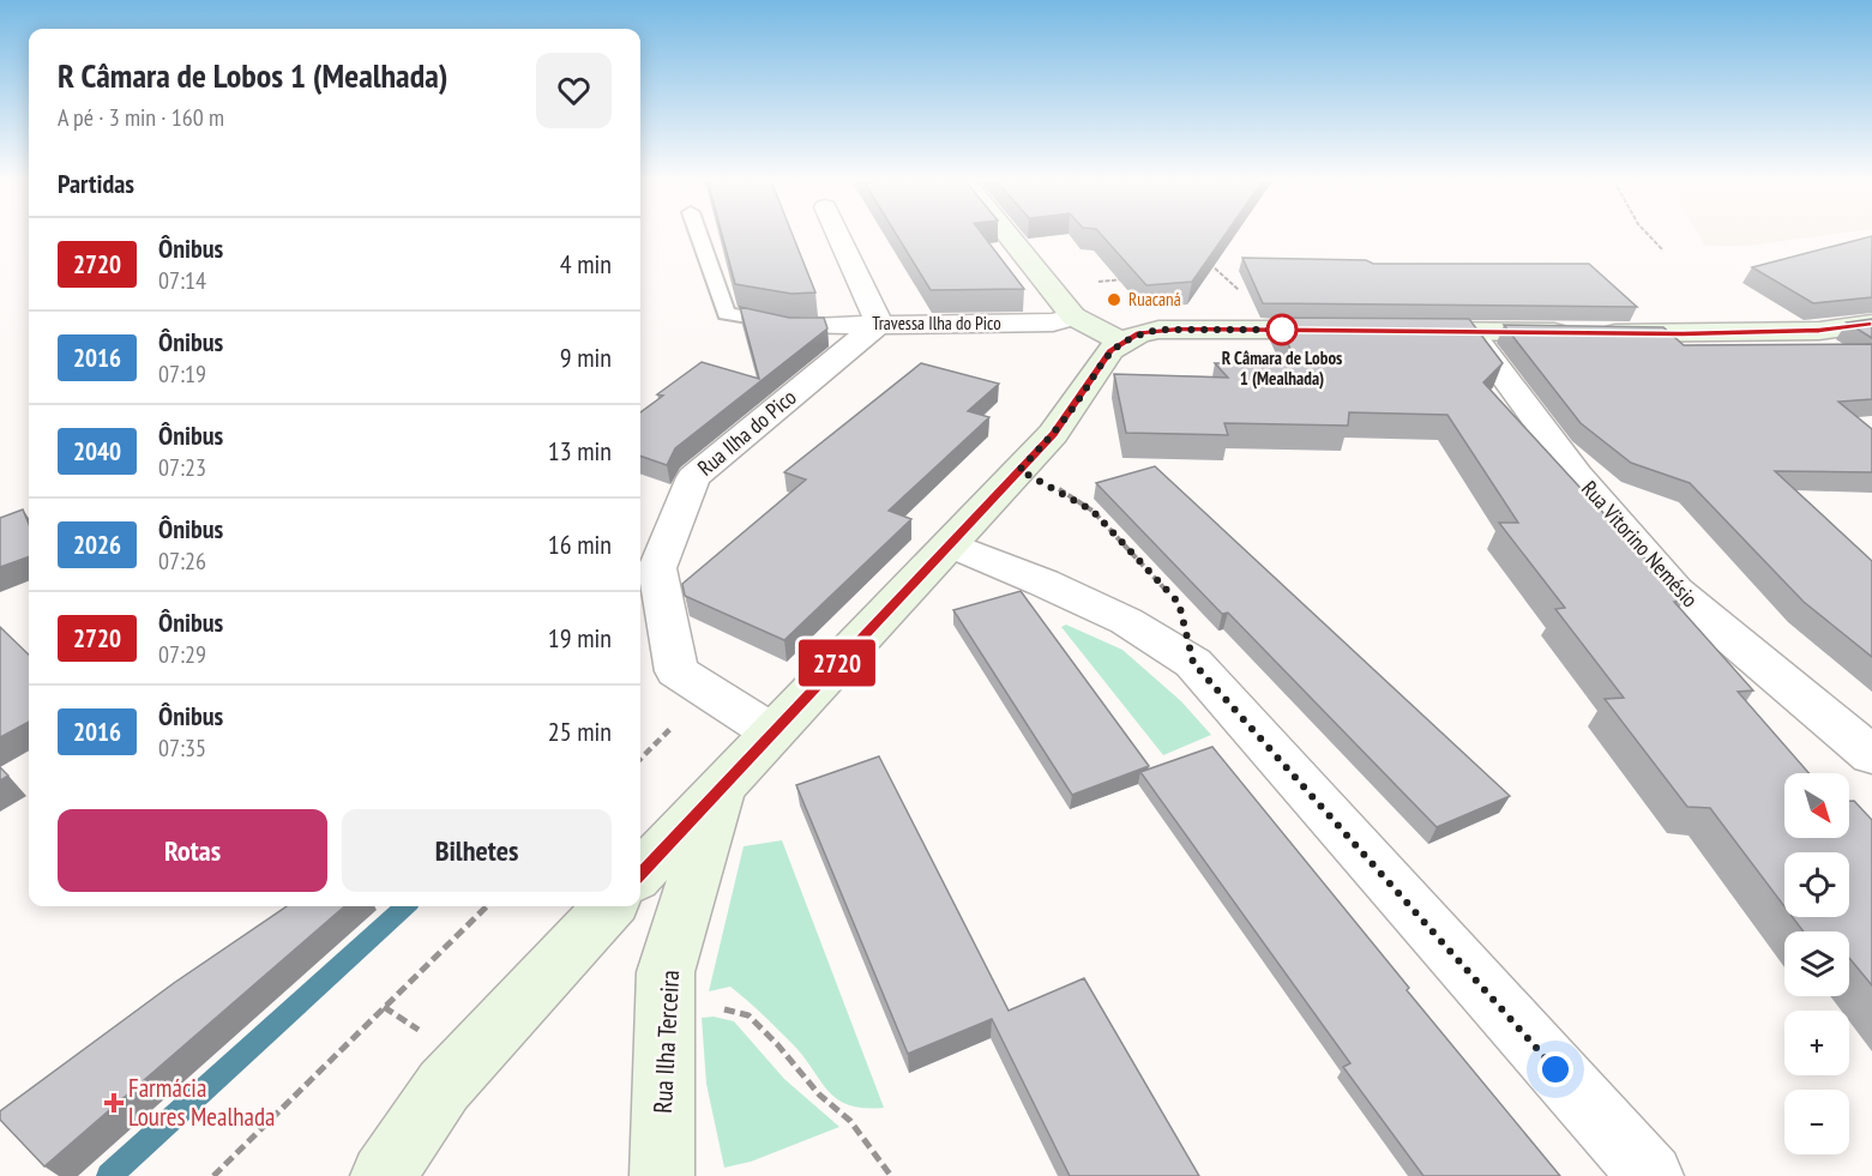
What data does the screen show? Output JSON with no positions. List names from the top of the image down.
{
  "streets": {
    "street": [
      "Travessa Ilha do Pico",
      "Rua Ilha do Pico",
      "Rua Vitorino Nemésio",
      "Rua Ilha Terceira"
    ]
  },
  "crossings": [
    ["Travessa Ilha do Pico", "Rua Ilha do Pico"],
    ["Rua Ilha do Pico", "Rua Ilha Terceira"]
  ],
  "places": {
    "other": ["Ruacaná", "R Câmara de Lobos 1 (Mealhada)"],
    "health": ["Farmácia Loures Mealhada"]
  },
  "lines": ["bus line 2720"],
  "north": "bottom right",
  "page": {
    "on_map": "2720",
    "heading": [
      ["R Câmara de Lobos 1 (Mealhada)", "A pé · 3 min · 160 m"],
      "Partidas"
    ],
    "list": [
      {
        "mark": "2720",
        "name": "Ônibus",
        "note": "07:14",
        "value": "4 min"
      },
      {
        "mark": "2016",
        "name": "Ônibus",
        "note": "07:19",
        "value": "9 min"
      },
      {
        "mark": "2040",
        "name": "Ônibus",
        "note": "07:23",
        "value": "13 min"
      },
      {
        "mark": "2026",
        "name": "Ônibus",
        "note": "07:26",
        "value": "16 min"
      },
      {
        "mark": "2720",
        "name": "Ônibus",
        "note": "07:29",
        "value": "19 min"
      },
      {
        "mark": "2016",
        "name": "Ônibus",
        "note": "07:35",
        "value": "25 min"
      }
    ],
    "map_buttons": ["+", "−"],
    "buttons": ["Rotas", "Bilhetes"]
  }
}
